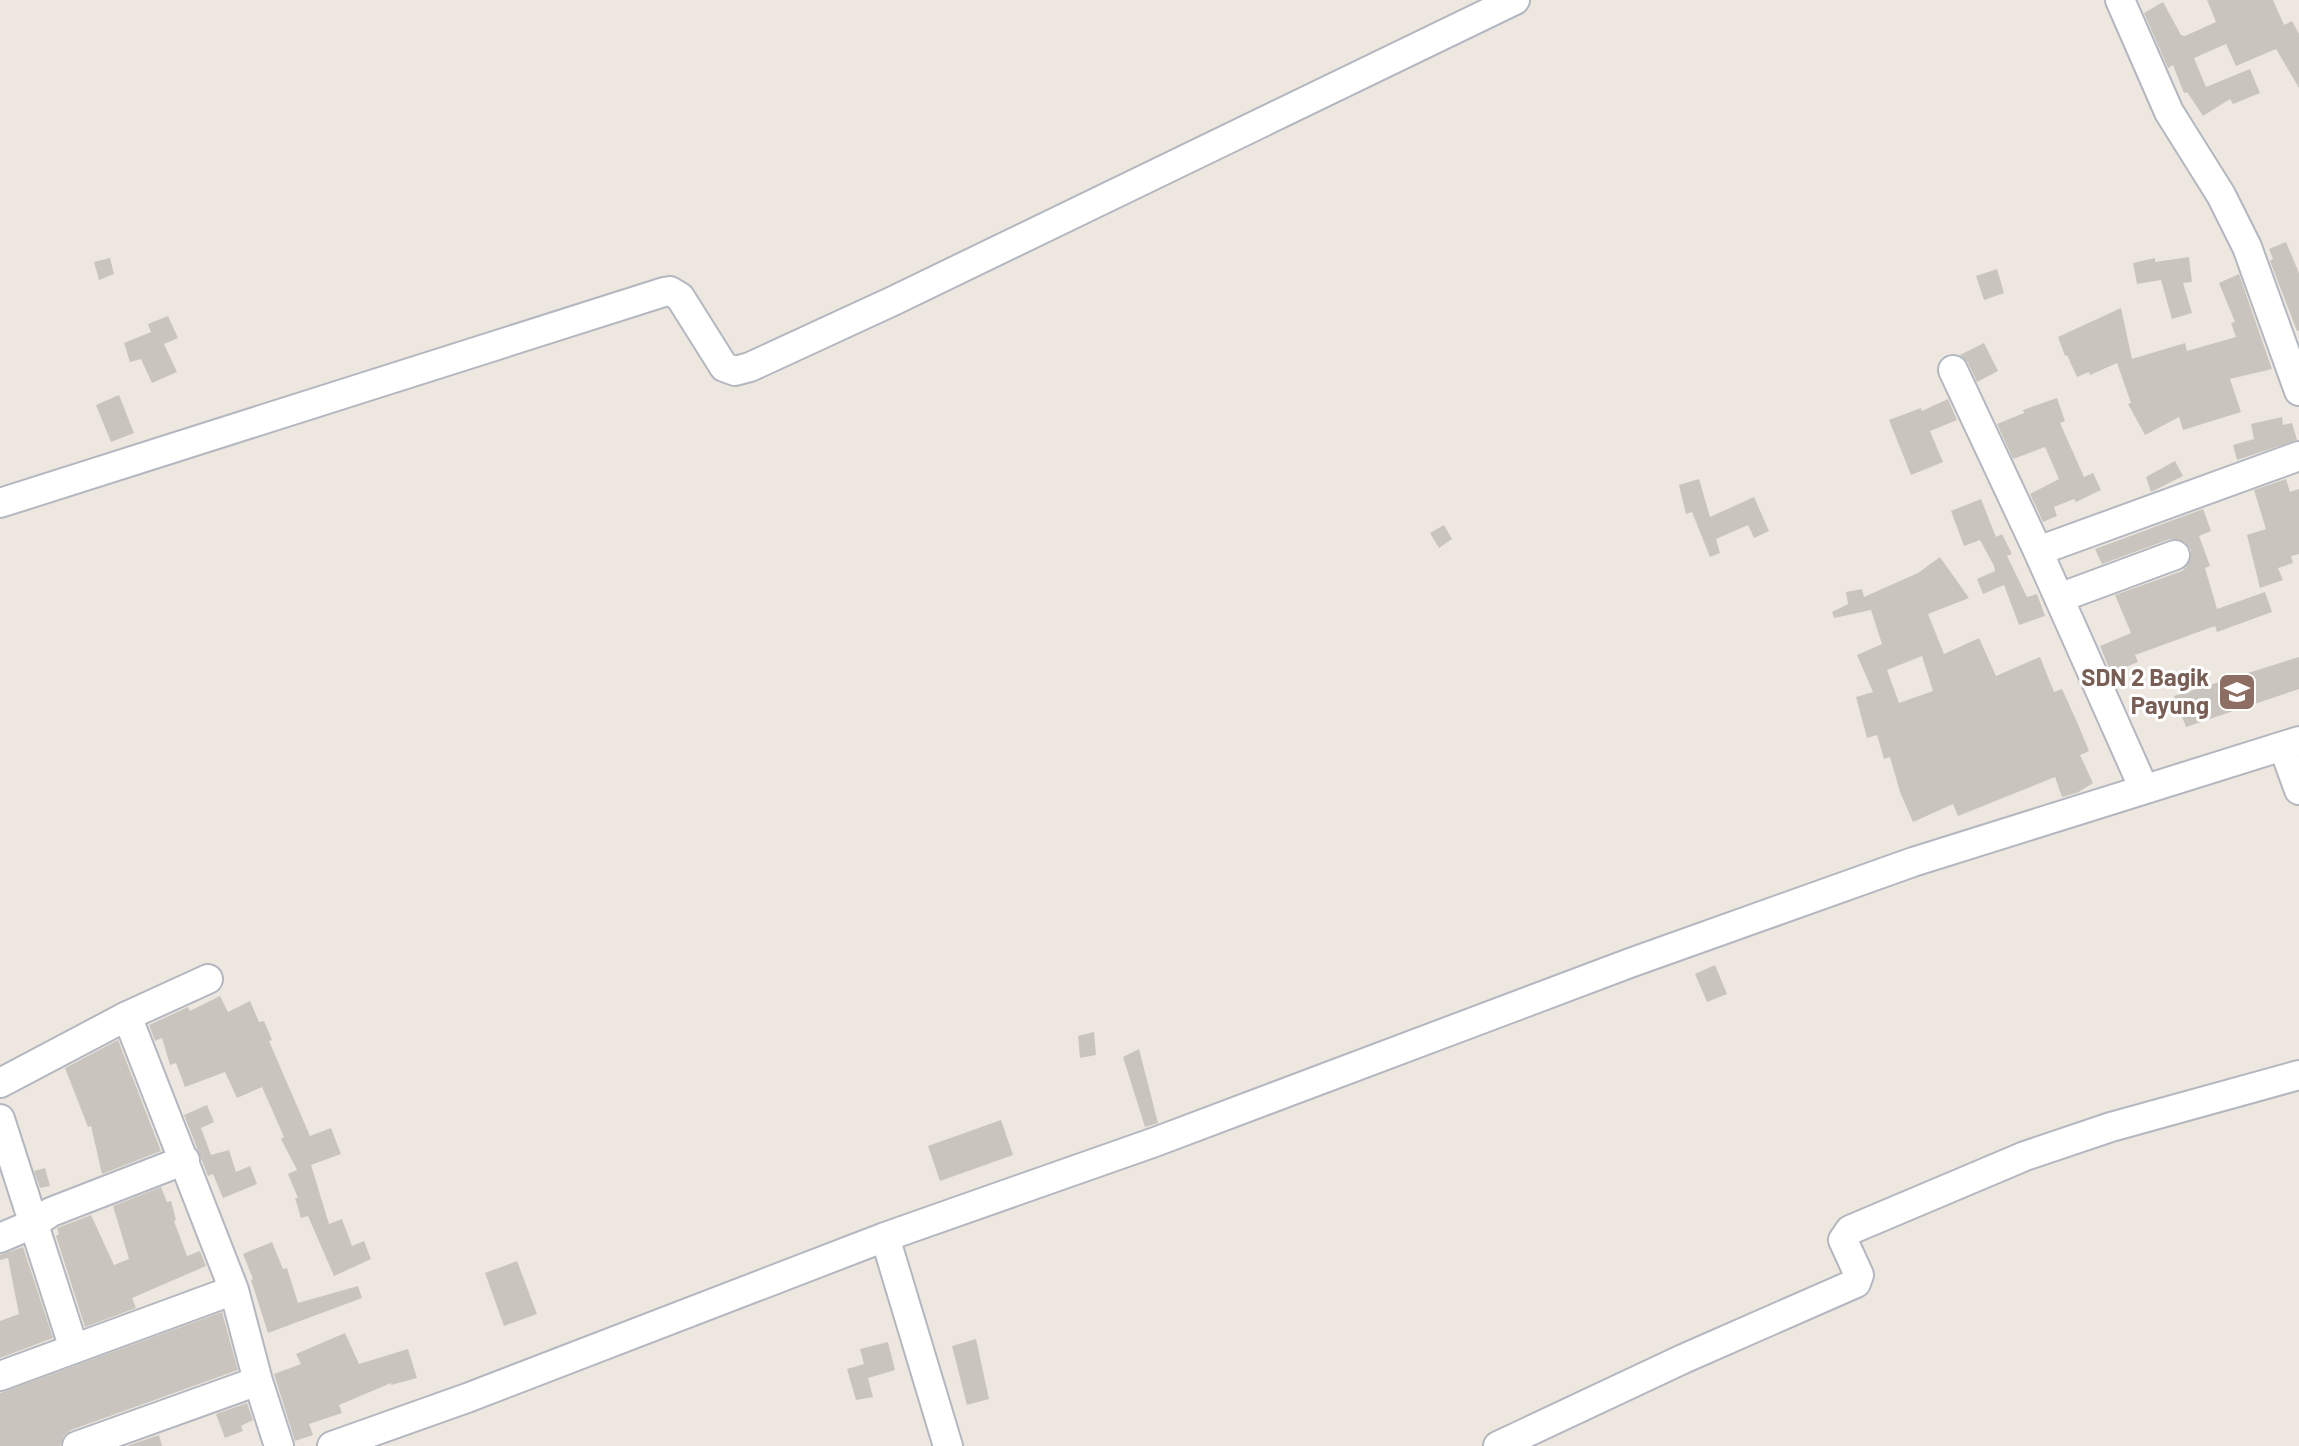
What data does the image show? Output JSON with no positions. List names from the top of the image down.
{
  "places": {
    "school or university": ["SDN 2 Bagik Payung"]
  }
}
